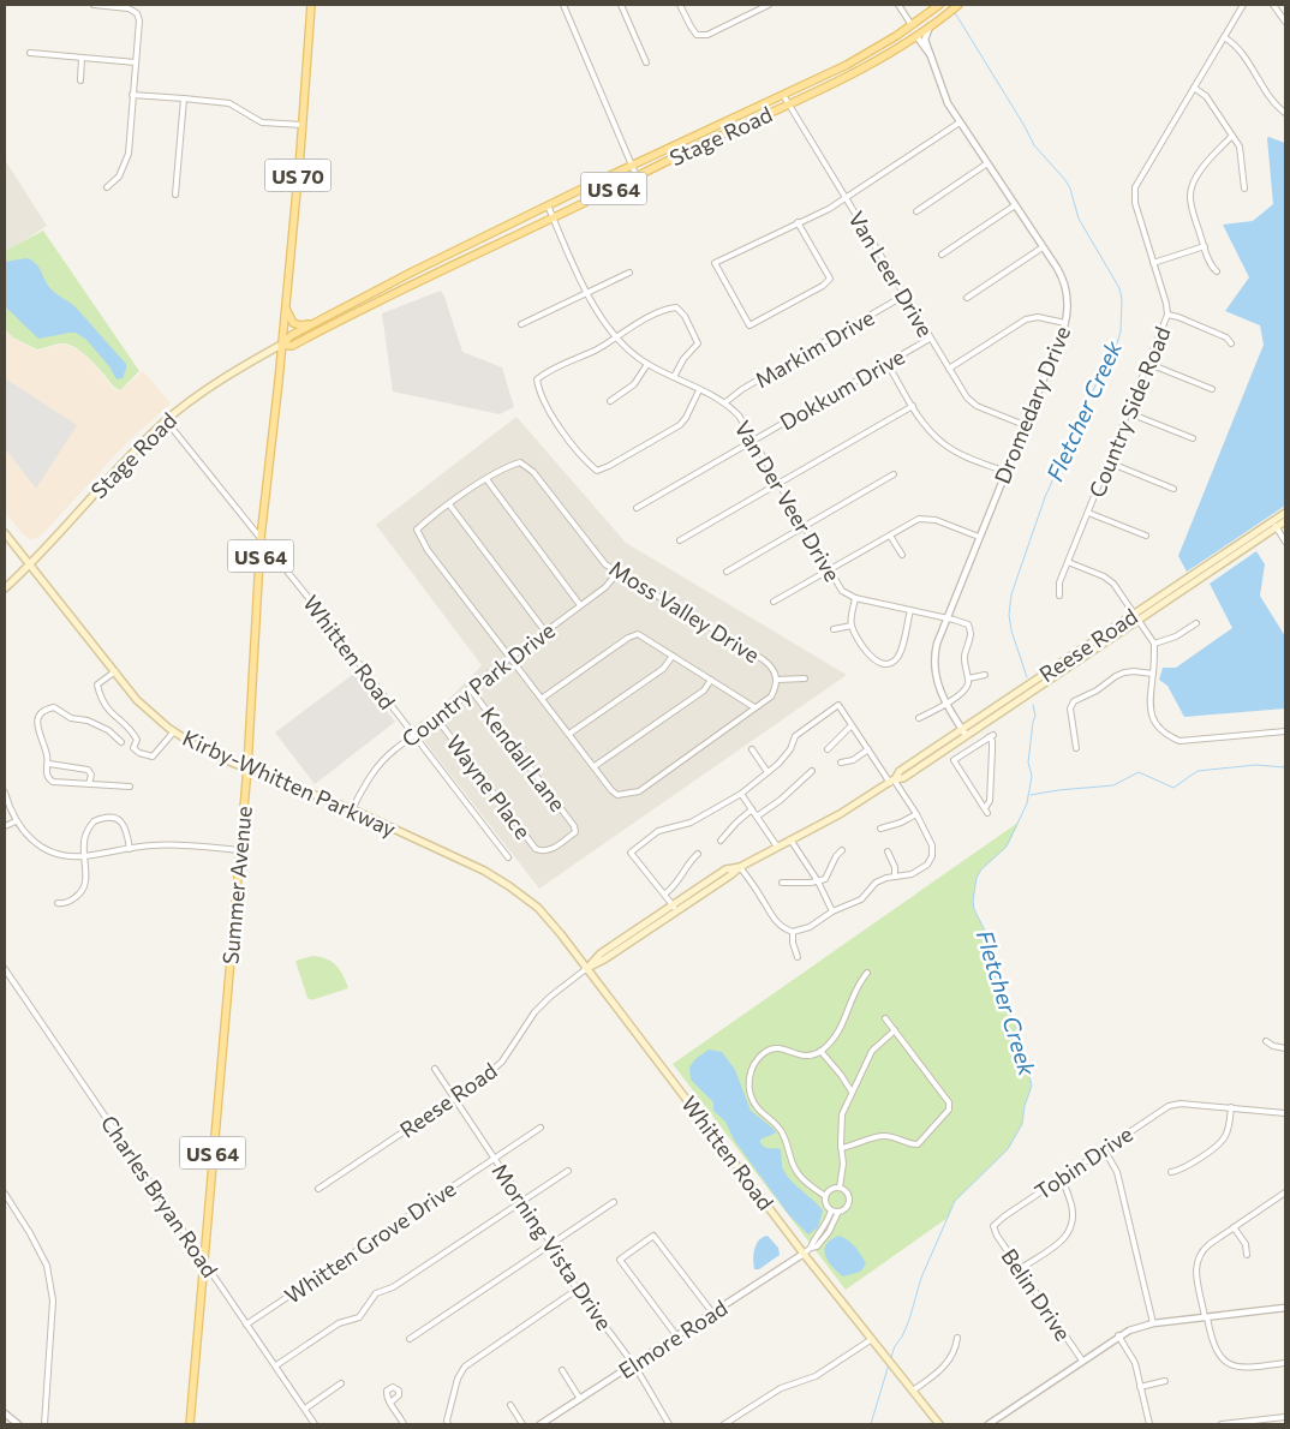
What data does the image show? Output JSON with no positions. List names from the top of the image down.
{
  "streets": {
    "main road": [
      "Stage Road",
      "US 70",
      "US 64",
      "Reese Road",
      "Whitten Road",
      "Kirby-Whitten Parkway",
      "Summer Avenue"
    ],
    "street": [
      "Van Leer Drive",
      "Markim Drive",
      "Dokkum Drive",
      "Dromedary Drive",
      "Country Side Road",
      "Van Der Veer Drive",
      "Moss Valley Drive",
      "Country Park Drive",
      "Kendall Lane",
      "Wayne Place",
      "Tobin Drive",
      "Charles Bryan Road",
      "Whitten Grove Drive",
      "Morning Vista Drive",
      "Belin Drive",
      "Elmore Road"
    ]
  },
  "crossings": [
    ["Stage Road", "US 70"],
    ["Stage Road", "Van Leer Drive"],
    ["Stage Road", "Dromedary Drive"],
    ["Stage Road", "Van Der Veer Drive"],
    ["Stage Road", "Whitten Road"],
    ["Stage Road", "Kirby-Whitten Parkway"],
    ["Stage Road", "Summer Avenue"],
    ["US 70", "Summer Avenue"],
    ["Van Leer Drive", "Markim Drive"],
    ["Van Leer Drive", "Dokkum Drive"],
    ["Van Leer Drive", "Dromedary Drive"],
    ["Markim Drive", "Van Der Veer Drive"],
    ["Dokkum Drive", "Van Der Veer Drive"],
    ["Dromedary Drive", "Van Der Veer Drive"],
    ["Dromedary Drive", "Reese Road"],
    ["Moss Valley Drive", "Country Park Drive"],
    ["Reese Road", "Whitten Road"],
    ["Reese Road", "Morning Vista Drive"],
    ["Whitten Road", "Country Park Drive"],
    ["Whitten Road", "Kirby-Whitten Parkway"],
    ["Whitten Road", "Summer Avenue"],
    ["Whitten Road", "Elmore Road"],
    ["Country Park Drive", "Kendall Lane"],
    ["Country Park Drive", "Kirby-Whitten Parkway"],
    ["Country Park Drive", "Wayne Place"],
    ["Kendall Lane", "Wayne Place"],
    ["Kirby-Whitten Parkway", "Summer Avenue"],
    ["Summer Avenue", "Charles Bryan Road"],
    ["Tobin Drive", "Belin Drive"],
    ["Charles Bryan Road", "Whitten Grove Drive"],
    ["Whitten Grove Drive", "Morning Vista Drive"],
    ["Morning Vista Drive", "Elmore Road"]
  ],
  "water": ["Fletcher Creek"]
}
